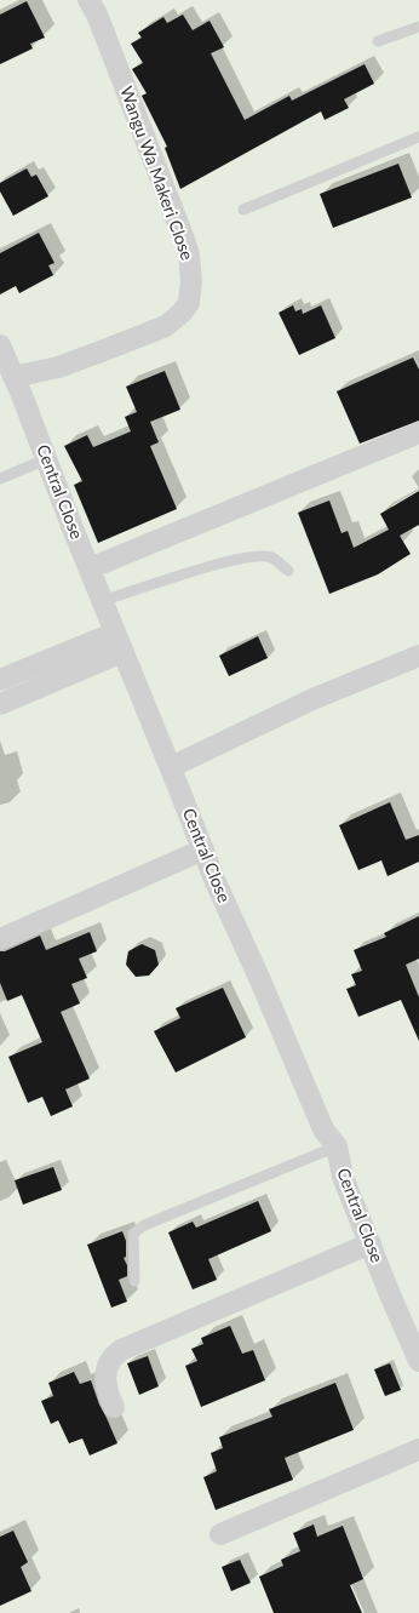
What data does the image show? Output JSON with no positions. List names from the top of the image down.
{
  "streets": {
    "street": ["Wangu Wa Makeri Close", "Central Close"]
  },
  "crossings": [
    ["Wangu Wa Makeri Close", "Central Close"]
  ]
}
